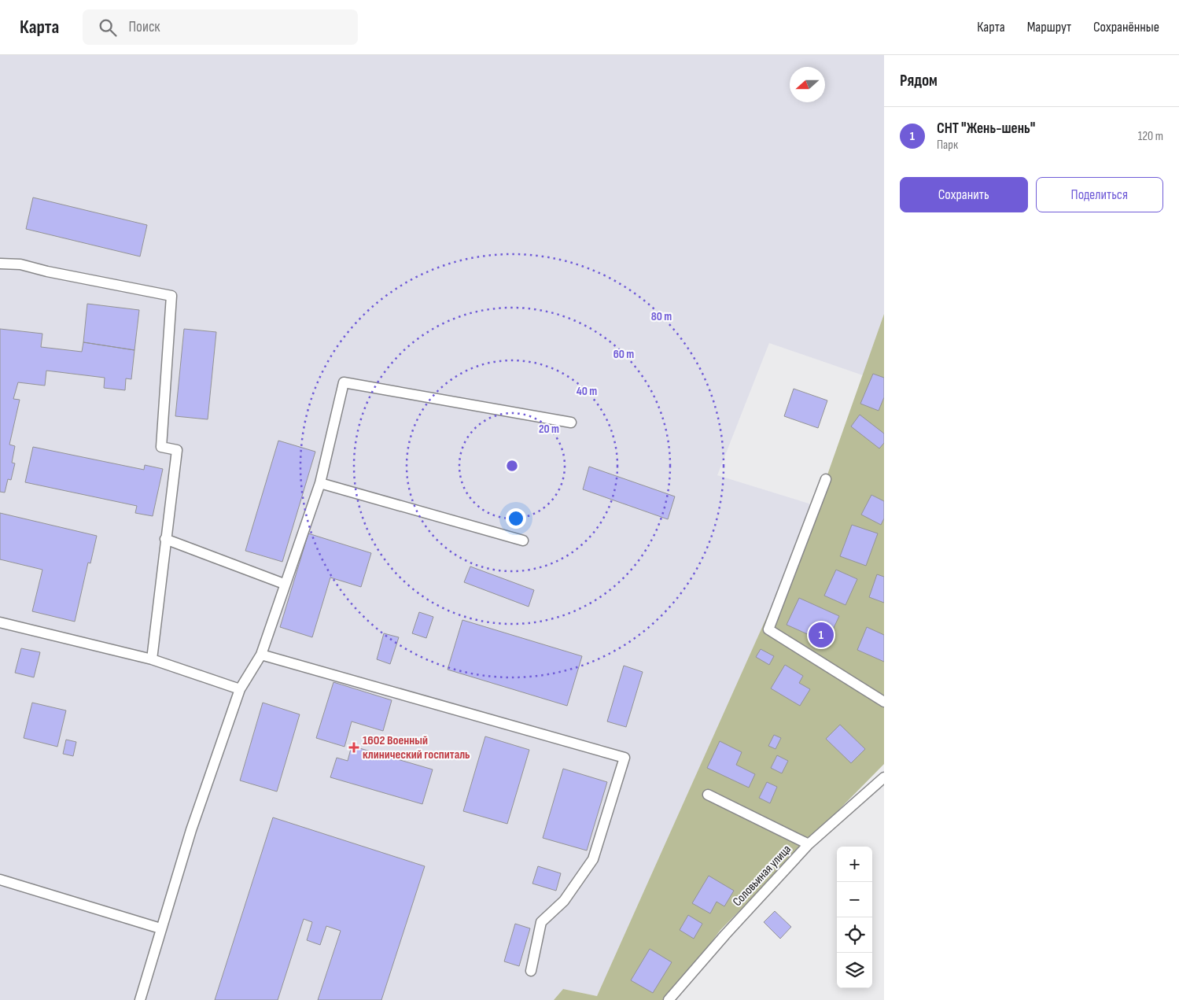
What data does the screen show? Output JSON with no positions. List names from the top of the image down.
{
  "streets": {
    "lane": ["Соловьиная улица"]
  },
  "places": {
    "health": ["1602 Военный клинический госпиталь"]
  },
  "north": "left",
  "page": {
    "header": "Карта",
    "search": "Поиск",
    "nav": ["Карта", "Маршрут", "Сохранённые"],
    "heading": "Рядом",
    "list": [
      {
        "mark": "1",
        "name": "СНТ \"Жень-шень\"",
        "note": "Парк",
        "value": "120 m"
      }
    ],
    "buttons": ["Сохранить", "Поделиться"],
    "pins": "1",
    "map_buttons": ["+", "−"]
  },
  "rings": [
    "80 m",
    "60 m",
    "40 m",
    "20 m"
  ]
}
